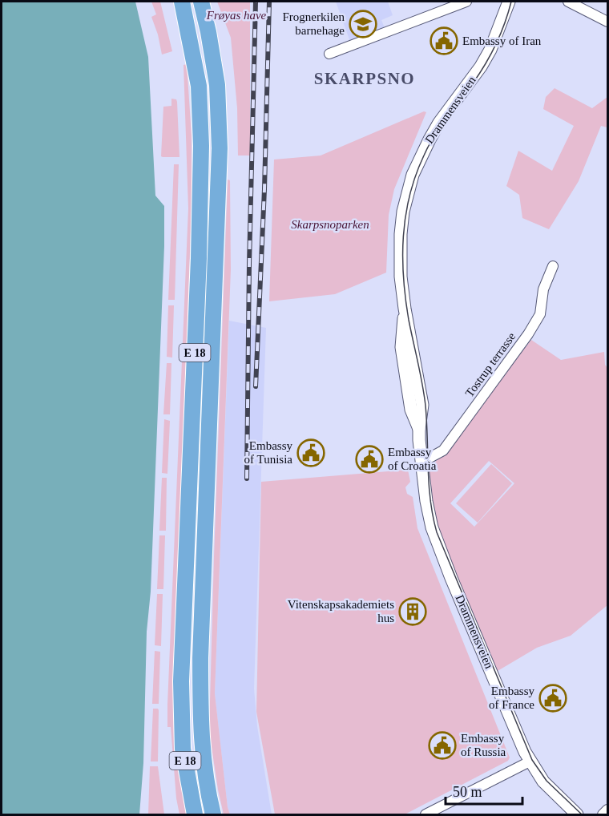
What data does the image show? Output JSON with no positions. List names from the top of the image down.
{
  "streets": {
    "highway": ["E 18"],
    "street": ["Drammensveien", "Tostrup terrasse"]
  },
  "crossings": [
    ["Drammensveien", "Tostrup terrasse"]
  ],
  "districts": ["SKARPSNO"],
  "parks": ["Frøyas have", "Skarpsnoparken"],
  "places": {
    "school or university": ["Frognerkilen barnehage"],
    "public building": [
      "Embassy of Iran",
      "Embassy of Tunisia",
      "Embassy of Croatia",
      "Embassy of France",
      "Embassy of Russia"
    ],
    "building": ["Vitenskapsakademiets hus"]
  },
  "scale_bar": "50 m"
}
